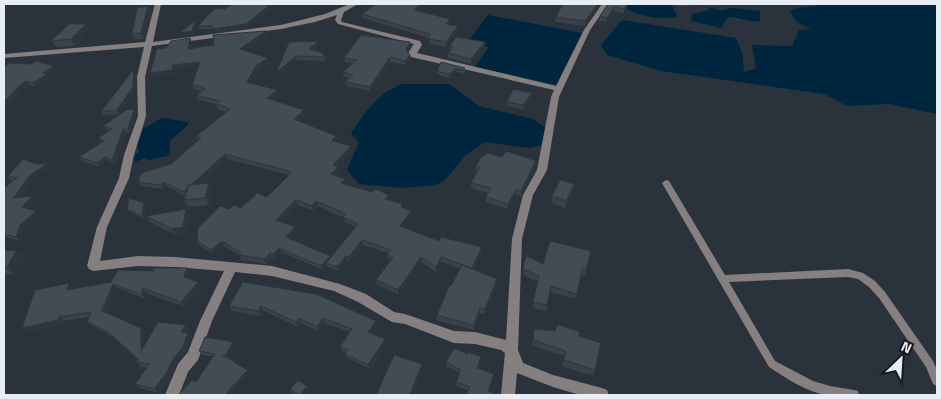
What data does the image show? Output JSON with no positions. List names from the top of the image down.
{
  "north": "top right"
}
